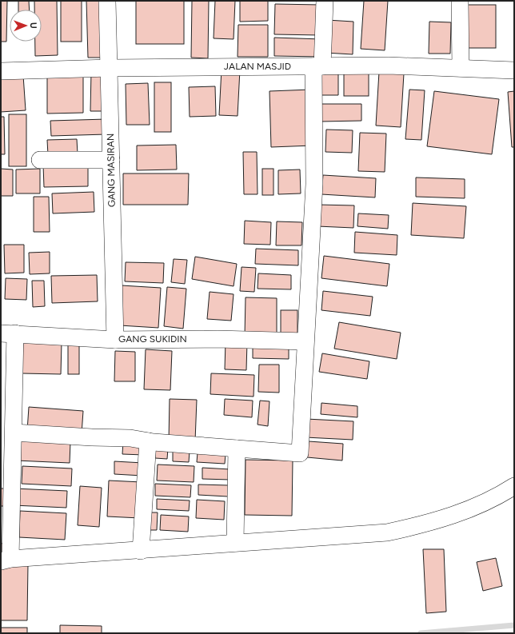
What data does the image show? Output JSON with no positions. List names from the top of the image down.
{
  "streets": {
    "street": ["JALAN MASJID", "GANG MASIRAN", "GANG SUKIDIN"]
  },
  "crossings": [
    ["JALAN MASJID", "GANG MASIRAN"],
    ["GANG MASIRAN", "GANG SUKIDIN"]
  ],
  "north": "right"
}
